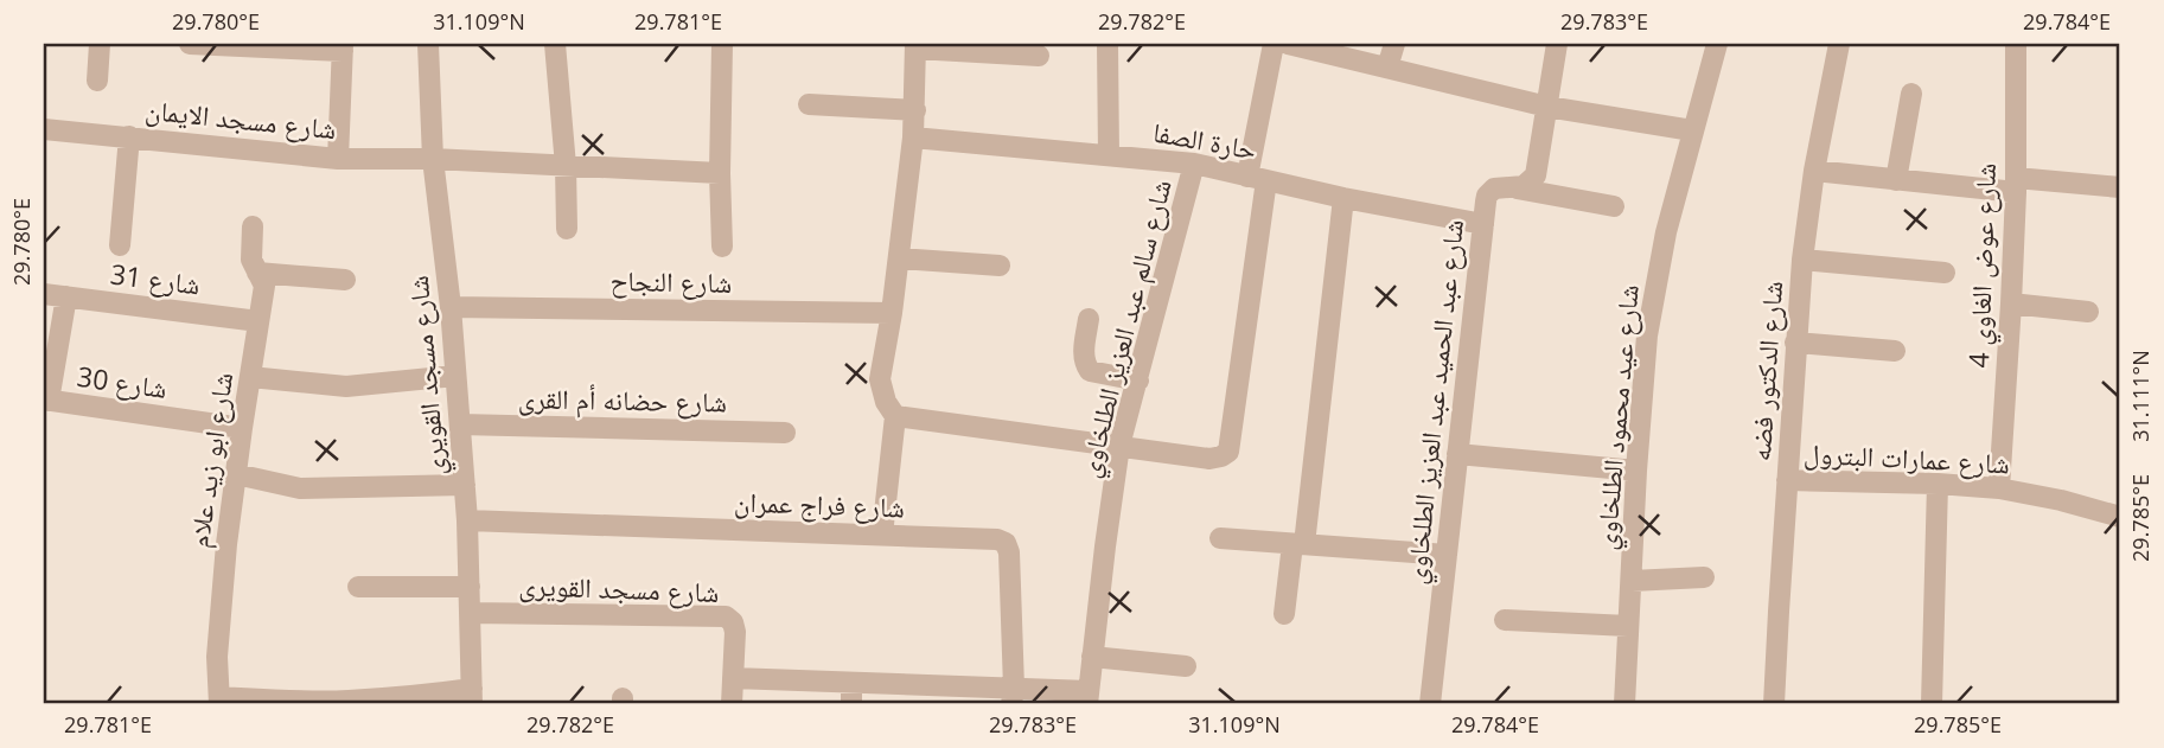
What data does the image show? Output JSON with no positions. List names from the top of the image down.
{
  "streets": {
    "street": [
      "شارع مسجد الايمان",
      "حارة الصفا",
      "شارع عوض الغاوي 4",
      "شارع 31",
      "شارع النجاح",
      "شارع سالم عبد العزيز الطلخاوي",
      "شارع الدكتور فضه",
      "شارع مسجد القويري",
      "شارع 30",
      "شارع حضانه أم القرى",
      "شارع عبد الحميد عبد العزيز الطلخاوي",
      "شارع عيد محمود الطلخاوي",
      "شارع عمارات البترول",
      "شارع ابو زيد علام",
      "شارع فراج عمران",
      "شارع مسجد القويرى"
    ]
  },
  "crossings": [
    ["شارع مسجد الايمان", "شارع مسجد القويري"],
    ["حارة الصفا", "شارع سالم عبد العزيز الطلخاوي"],
    ["حارة الصفا", "شارع عبد الحميد عبد العزيز الطلخاوي"],
    ["شارع عوض الغاوي 4", "شارع عمارات البترول"],
    ["شارع 31", "شارع ابو زيد علام"],
    ["شارع النجاح", "شارع مسجد القويري"],
    ["شارع الدكتور فضه", "شارع عمارات البترول"],
    ["شارع مسجد القويري", "شارع حضانه أم القرى"],
    ["شارع مسجد القويري", "شارع فراج عمران"],
    ["شارع مسجد القويري", "شارع مسجد القويرى"],
    ["شارع 30", "شارع ابو زيد علام"]
  ],
  "coordinates": [
    "29.780°E",
    "31.109°N",
    "29.781°E",
    "29.782°E",
    "29.783°E",
    "29.784°E",
    "31.111°N",
    "29.785°E"
  ]
}
